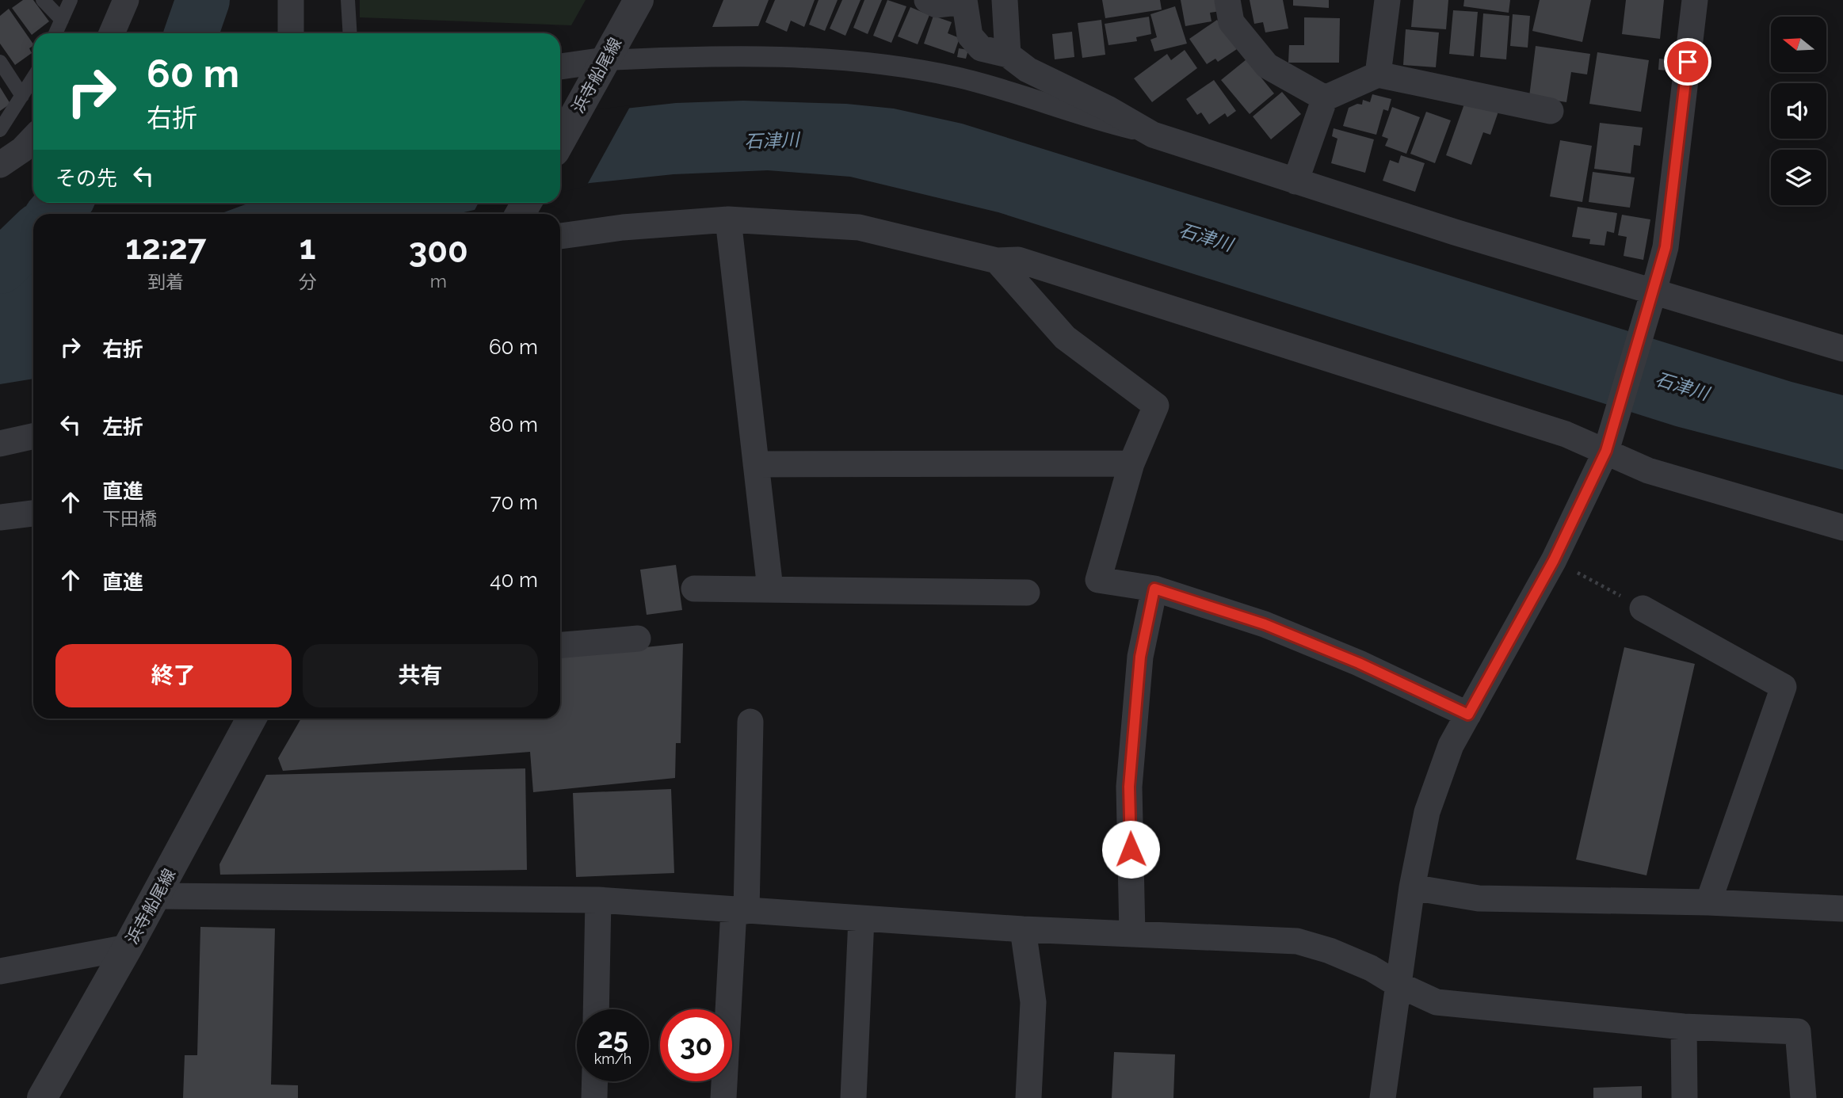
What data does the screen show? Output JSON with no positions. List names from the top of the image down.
{
  "streets": {
    "street": ["浜寺船尾線"]
  },
  "water": ["石津川"],
  "north": "left",
  "page": {
    "turn": ["60 m", "右折"],
    "then": "その先",
    "eta": [
      "12:27",
      "到着",
      "1",
      "分",
      "300",
      "m"
    ],
    "list": [
      {
        "name": "右折",
        "value": "60 m"
      },
      {
        "name": "左折",
        "value": "80 m"
      },
      {
        "name": "直進",
        "note": "下田橋",
        "value": "70 m"
      },
      {
        "name": "直進",
        "value": "40 m"
      }
    ],
    "buttons": ["終了", "共有"],
    "speed": "25 km/h",
    "limit": "30"
  }
}
